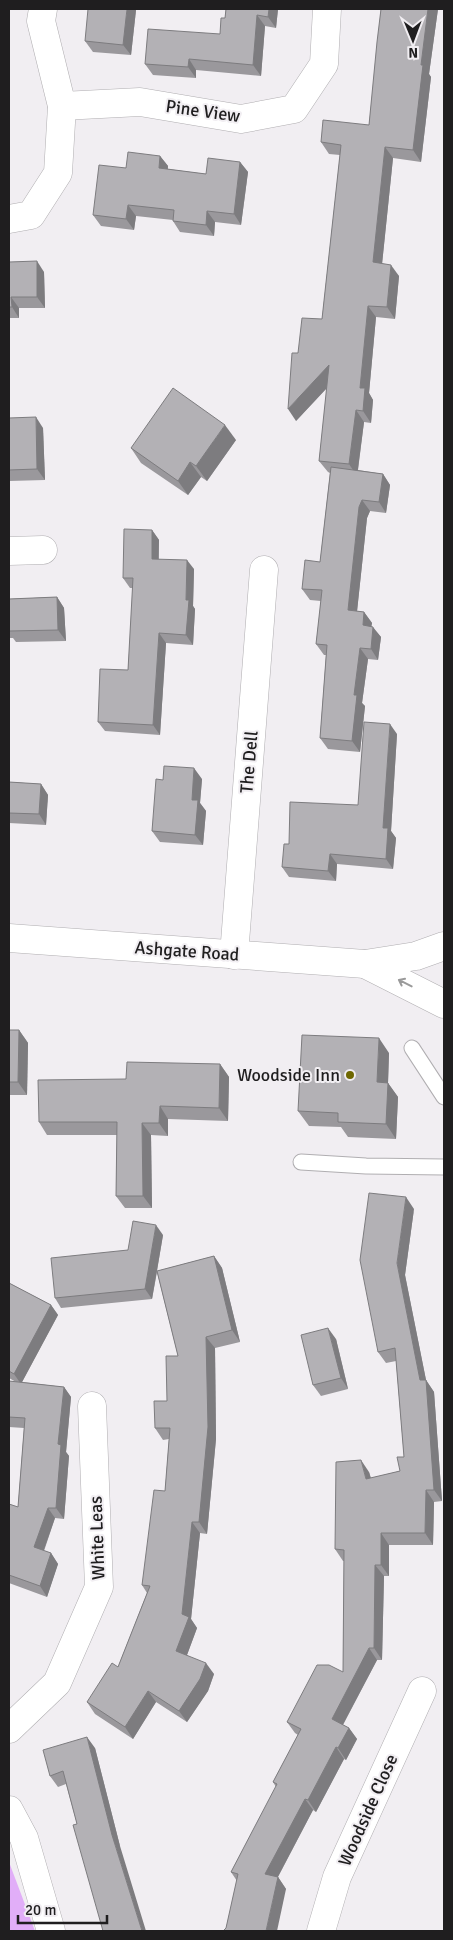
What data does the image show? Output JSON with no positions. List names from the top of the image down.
{
  "streets": {
    "street": [
      "Pine View",
      "The Dell",
      "Ashgate Road",
      "White Leas",
      "Woodside Close"
    ]
  },
  "crossings": [
    ["The Dell", "Ashgate Road"]
  ],
  "places": ["Woodside Inn"],
  "scale_bar": "20 m",
  "north": "bottom"
}
